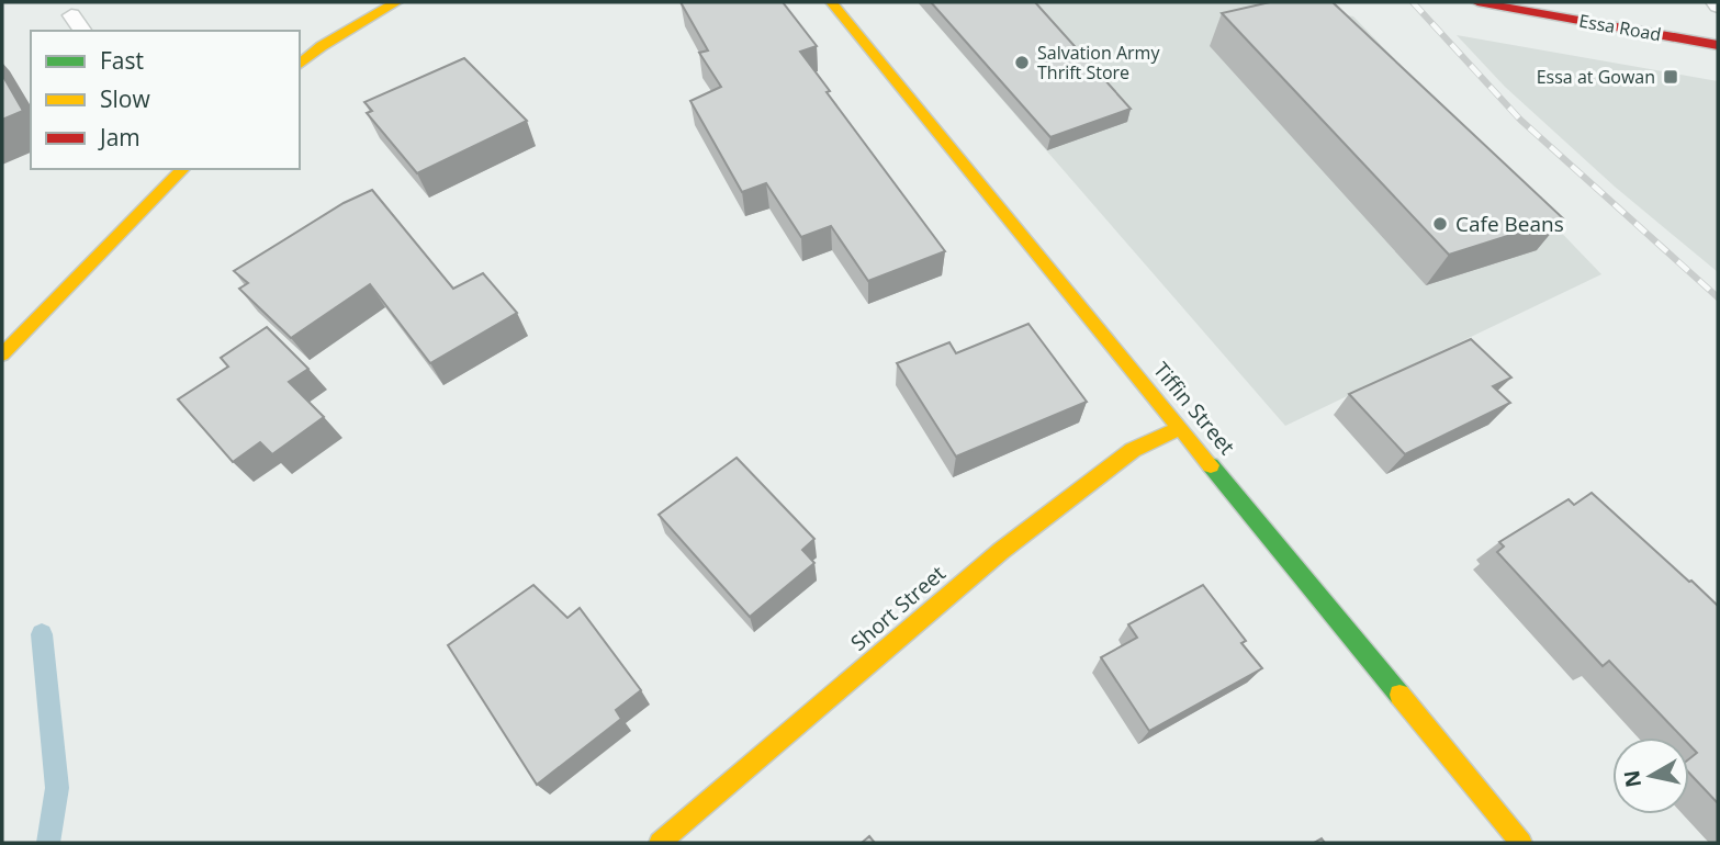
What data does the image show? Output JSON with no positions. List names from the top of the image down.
{
  "streets": {
    "street": ["Essa Road", "Tiffin Street", "Short Street"]
  },
  "crossings": [
    ["Tiffin Street", "Short Street"]
  ],
  "places": {
    "other": ["Salvation Army Thrift Store", "Cafe Beans"],
    "transit": ["Essa at Gowan"]
  },
  "legend": ["Fast", "Slow", "Jam"],
  "north": "left"
}
